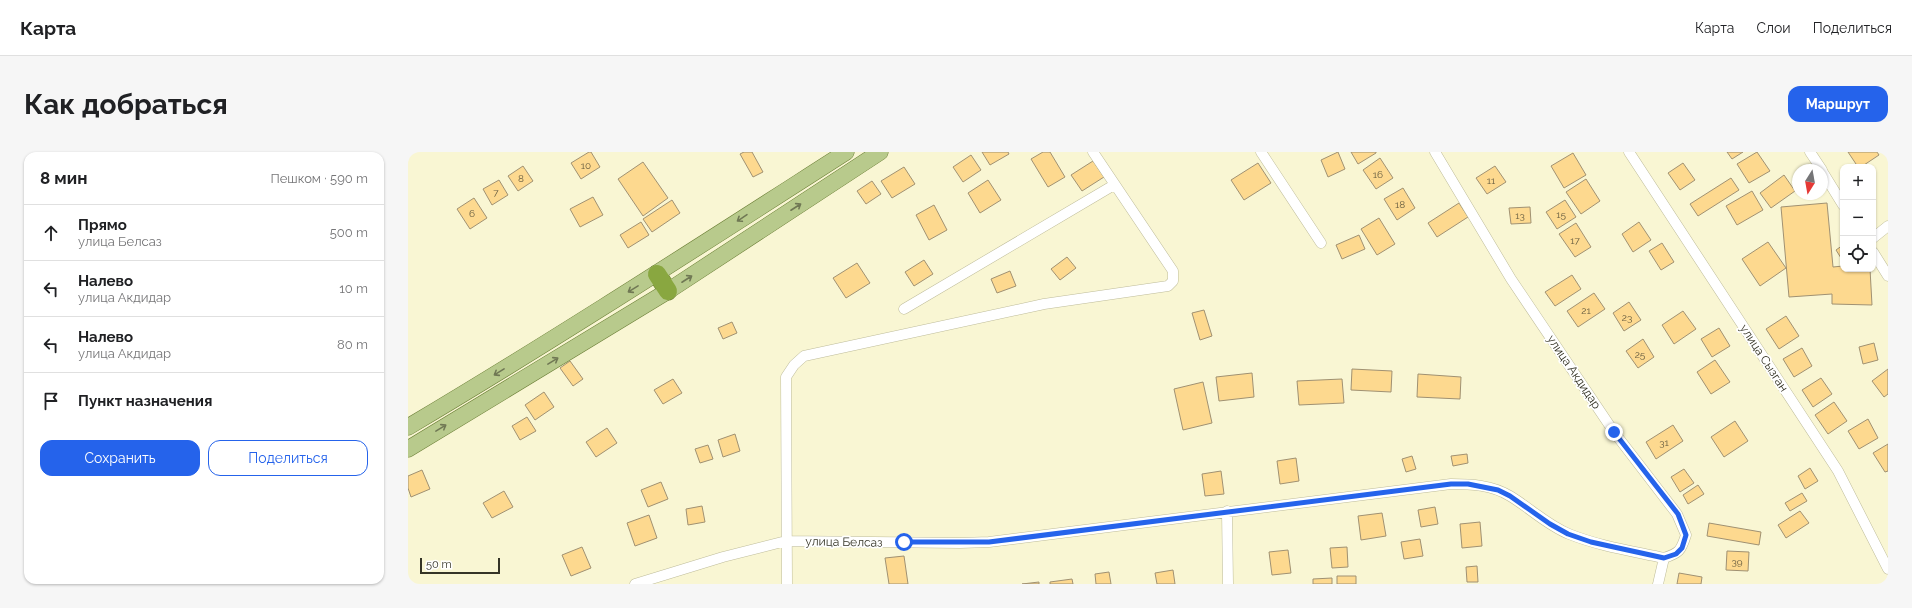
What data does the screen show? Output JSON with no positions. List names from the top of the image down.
{
  "streets": {
    "street": ["улица Сызган", "улица Акдидар", "улица Белсаз"]
  },
  "crossings": [
    ["улица Акдидар", "улица Белсаз"]
  ],
  "house_numbers": [
    "10",
    "16",
    "8",
    "11",
    "7",
    "18",
    "6",
    "15",
    "13",
    "17",
    "21",
    "23",
    "25",
    "31",
    "39"
  ],
  "scale_bar": "50 m",
  "north": "bottom",
  "page": {
    "header": "Карта",
    "nav": ["Карта", "Слои", "Поделиться"],
    "buttons": [
      "Маршрут",
      ["Сохранить", "Поделиться"]
    ],
    "title": "Как добраться",
    "heading": ["8 мин", "Пешком · 590 m"],
    "map_buttons": ["+", "−"],
    "list": [
      ["Прямо", "улица Белсаз", "500 m"],
      ["Налево", "улица Акдидар", "10 m"],
      ["Налево", "улица Акдидар", "80 m"],
      "Пункт назначения"
    ],
    "scale": "50 m"
  }
}
